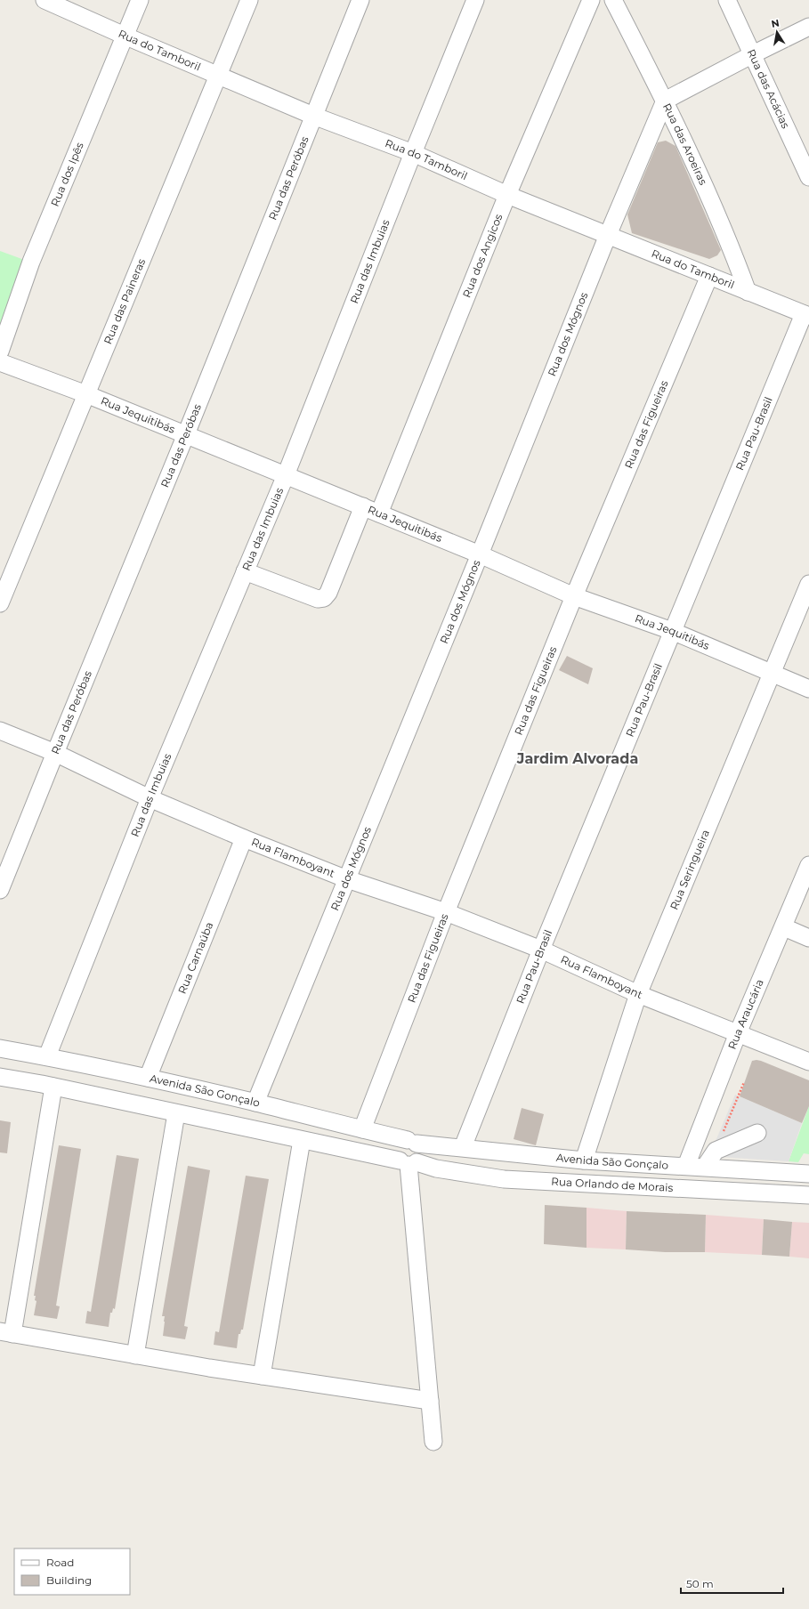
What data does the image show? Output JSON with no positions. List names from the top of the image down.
{
  "streets": {
    "street": [
      "Rua do Tamboril",
      "Rua das Acácias",
      "Rua das Aroeiras",
      "Rua dos Ipês",
      "Rua das Peróbas",
      "Rua dos Angicos",
      "Rua das Imbuias",
      "Rua das Paineras",
      "Rua dos Mógnos",
      "Rua Jequitibás",
      "Rua das Figueiras",
      "Rua Pau-Brasil",
      "Rua Flamboyant",
      "Rua Seringueira",
      "Rua Carnaúba",
      "Rua Araucária",
      "Avenida São Gonçalo",
      "Rua Orlando de Morais"
    ]
  },
  "crossings": [
    ["Rua do Tamboril", "Rua das Aroeiras"],
    ["Rua do Tamboril", "Rua dos Ipês"],
    ["Rua do Tamboril", "Rua das Peróbas"],
    ["Rua do Tamboril", "Rua dos Angicos"],
    ["Rua do Tamboril", "Rua das Imbuias"],
    ["Rua do Tamboril", "Rua das Paineras"],
    ["Rua do Tamboril", "Rua dos Mógnos"],
    ["Rua do Tamboril", "Rua das Figueiras"],
    ["Rua do Tamboril", "Rua Pau-Brasil"],
    ["Rua das Aroeiras", "Rua dos Mógnos"],
    ["Rua das Peróbas", "Rua Jequitibás"],
    ["Rua das Peróbas", "Rua Flamboyant"],
    ["Rua dos Angicos", "Rua Jequitibás"],
    ["Rua das Imbuias", "Rua Jequitibás"],
    ["Rua das Imbuias", "Rua Flamboyant"],
    ["Rua das Imbuias", "Avenida São Gonçalo"],
    ["Rua das Paineras", "Rua Jequitibás"],
    ["Rua dos Mógnos", "Rua Jequitibás"],
    ["Rua dos Mógnos", "Rua Flamboyant"],
    ["Rua dos Mógnos", "Avenida São Gonçalo"],
    ["Rua Jequitibás", "Rua das Figueiras"],
    ["Rua Jequitibás", "Rua Pau-Brasil"],
    ["Rua Jequitibás", "Rua Seringueira"],
    ["Rua das Figueiras", "Rua Flamboyant"],
    ["Rua das Figueiras", "Avenida São Gonçalo"],
    ["Rua Pau-Brasil", "Rua Flamboyant"],
    ["Rua Pau-Brasil", "Avenida São Gonçalo"],
    ["Rua Flamboyant", "Rua Seringueira"],
    ["Rua Flamboyant", "Rua Carnaúba"],
    ["Rua Flamboyant", "Rua Araucária"],
    ["Rua Seringueira", "Avenida São Gonçalo"],
    ["Rua Carnaúba", "Avenida São Gonçalo"],
    ["Rua Araucária", "Avenida São Gonçalo"]
  ],
  "districts": ["Jardim Alvorada"],
  "legend": ["Road", "Building"],
  "scale_bar": "50 m",
  "north": "top"
}
